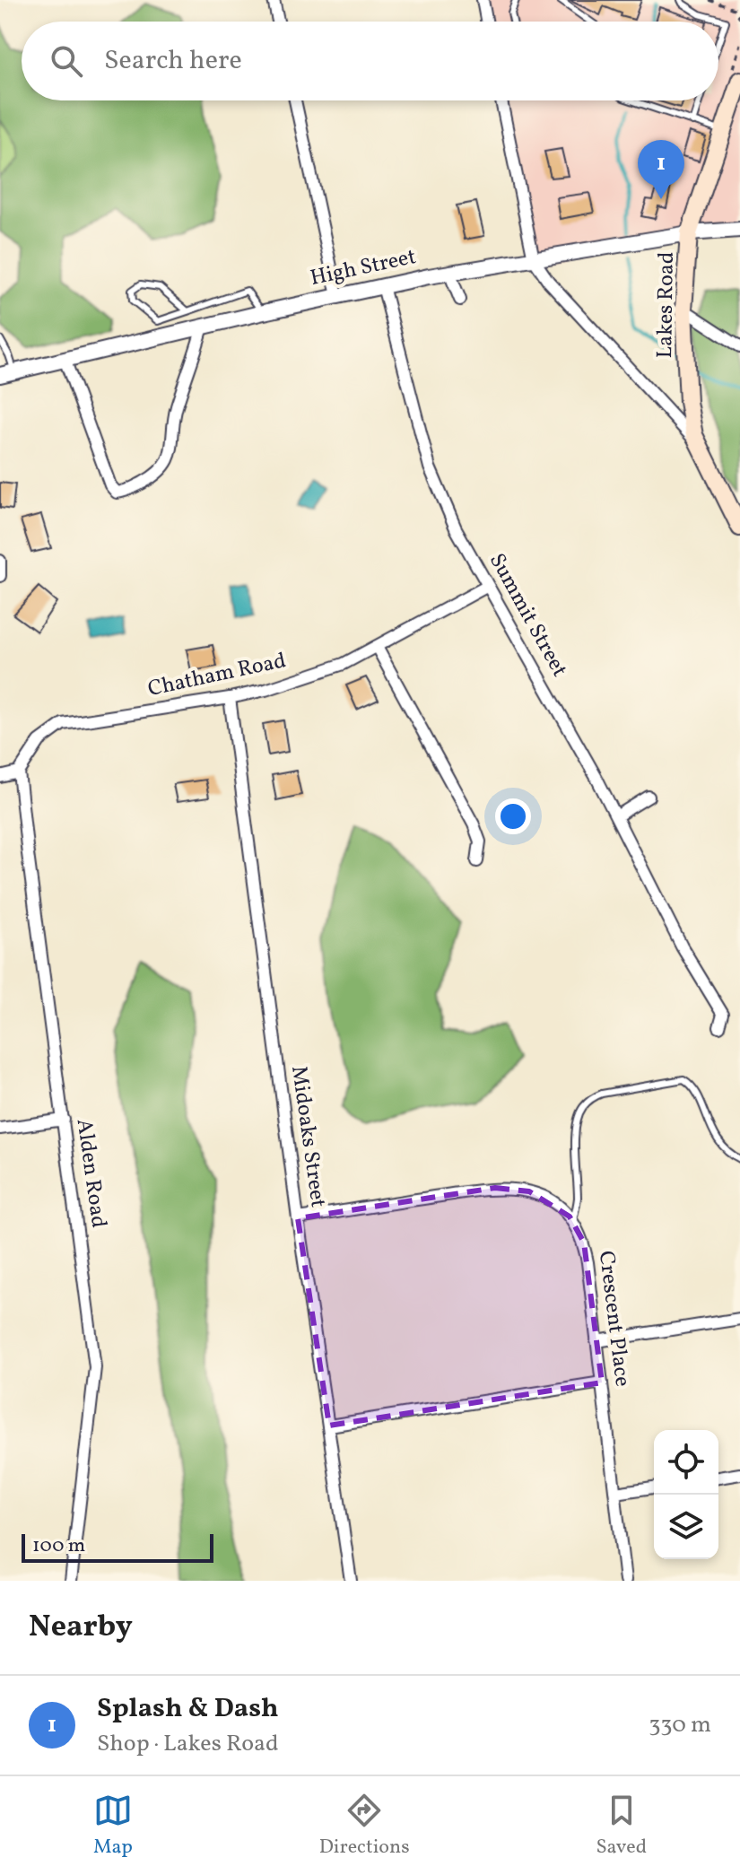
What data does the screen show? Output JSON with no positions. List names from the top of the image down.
{
  "streets": {
    "main road": ["Lakes Road"],
    "street": [
      "High Street",
      "Summit Street",
      "Chatham Road",
      "Midoaks Street",
      "Alden Road",
      "Crescent Place"
    ]
  },
  "crossings": [
    ["High Street", "Lakes Road"],
    ["High Street", "Summit Street"],
    ["Summit Street", "Chatham Road"],
    ["Chatham Road", "Midoaks Street"],
    ["Chatham Road", "Alden Road"]
  ],
  "scale_bar": "100 m",
  "page": {
    "search": "Search here",
    "pins": "1",
    "scale": "100 m",
    "heading": "Nearby",
    "list": [
      {
        "mark": "1",
        "name": "Splash & Dash",
        "note": "Shop · Lakes Road",
        "value": "330 m"
      }
    ],
    "nav": ["Map", "Directions", "Saved"]
  }
}
